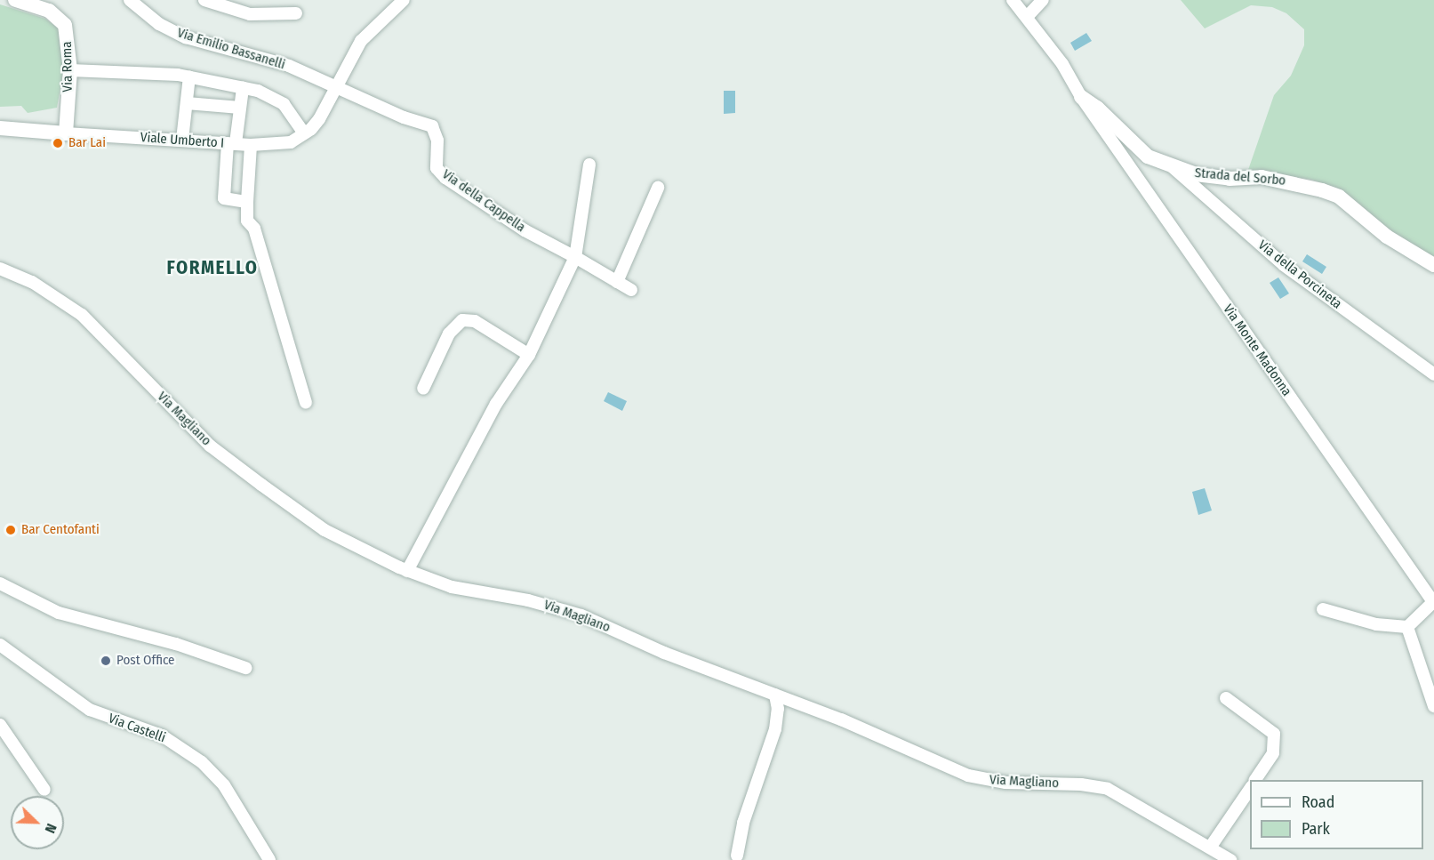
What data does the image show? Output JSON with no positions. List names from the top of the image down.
{
  "streets": {
    "street": [
      "Via Emilio Bassanelli",
      "Via Roma",
      "Viale Umberto I",
      "Strada del Sorbo",
      "Via della Cappella",
      "Via della Porcineta",
      "Via Monte Madonna",
      "Via Magliano",
      "Via Castelli"
    ]
  },
  "crossings": [
    ["Via Emilio Bassanelli", "Viale Umberto I"],
    ["Via Emilio Bassanelli", "Via della Cappella"],
    ["Via Roma", "Viale Umberto I"],
    ["Viale Umberto I", "Via della Cappella"],
    ["Strada del Sorbo", "Via della Porcineta"],
    ["Strada del Sorbo", "Via Monte Madonna"]
  ],
  "districts": ["FORMELLO"],
  "places": ["Bar Lai", "Bar Centofanti", "Post Office"],
  "legend": ["Road", "Park"],
  "north": "bottom right"
}
